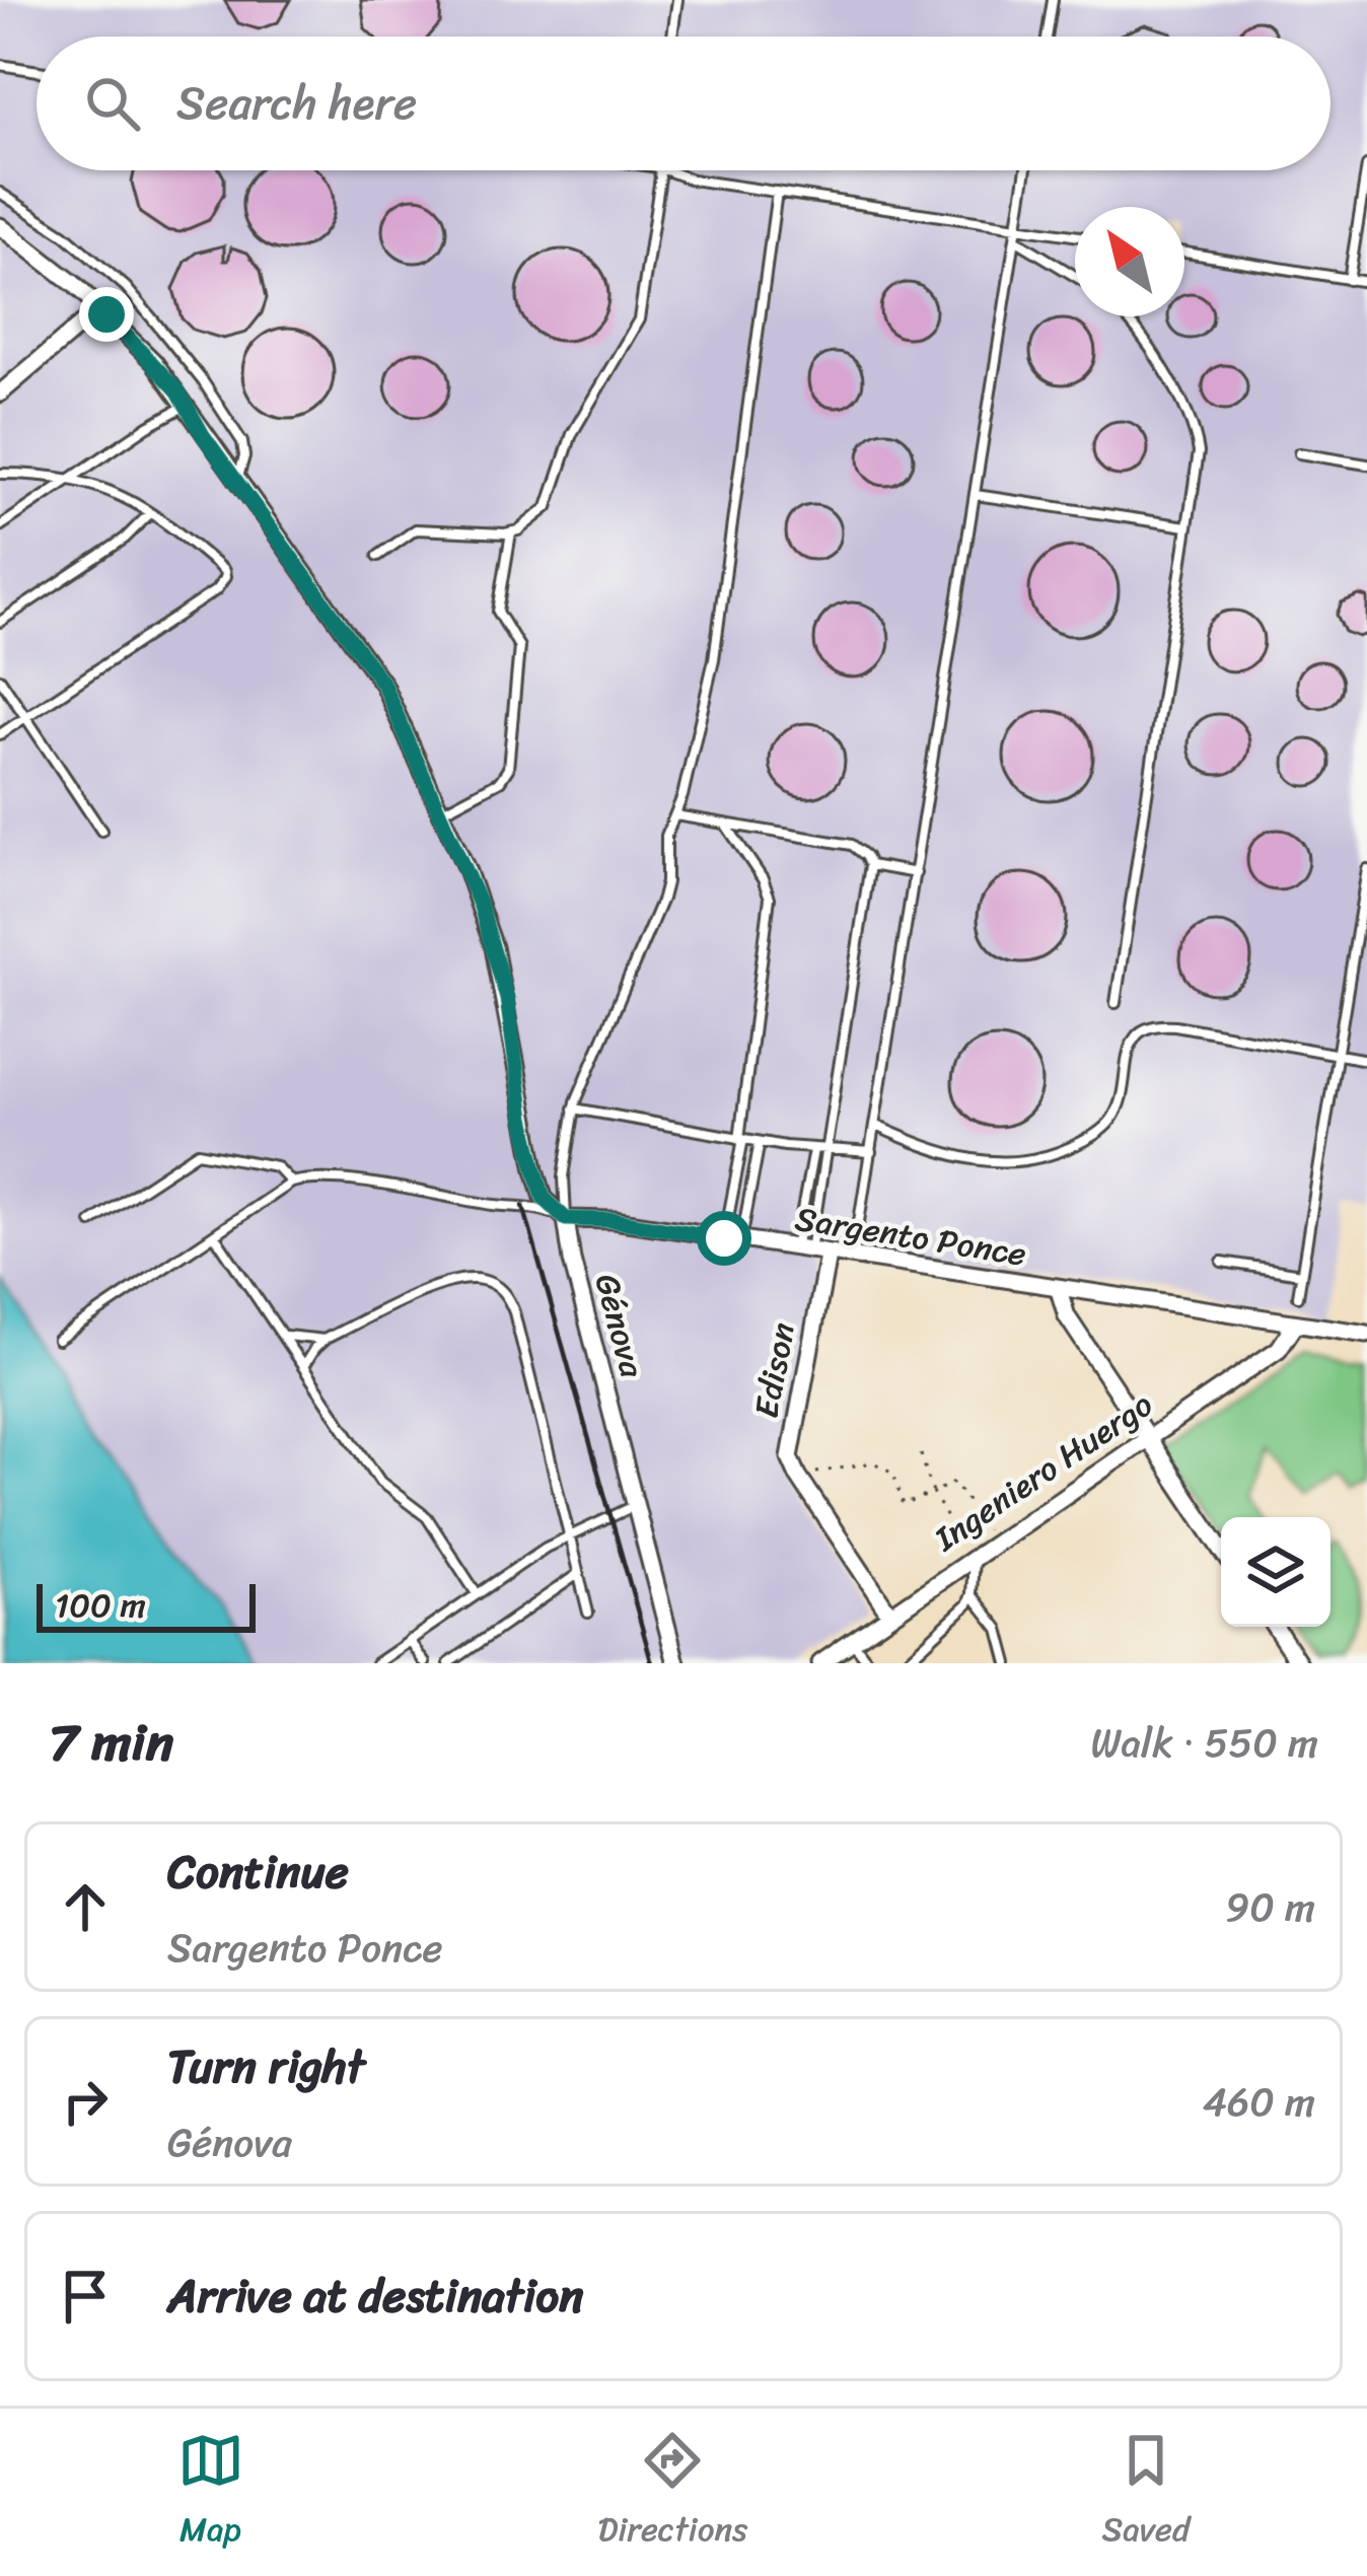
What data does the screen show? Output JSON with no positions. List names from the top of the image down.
{
  "streets": {
    "street": [
      "Sargento Ponce",
      "Génova",
      "Edison",
      "Ingeniero Huergo"
    ]
  },
  "crossings": [
    ["Sargento Ponce", "Génova"],
    ["Sargento Ponce", "Edison"],
    ["Sargento Ponce", "Ingeniero Huergo"]
  ],
  "scale_bar": "100 m",
  "north": "top left",
  "page": {
    "search": "Search here",
    "scale": "100 m",
    "heading": ["7 min", "Walk · 550 m"],
    "list": [
      ["Continue", "Sargento Ponce", "90 m"],
      ["Turn right", "Génova", "460 m"],
      "Arrive at destination"
    ],
    "nav": ["Map", "Directions", "Saved"]
  }
}
